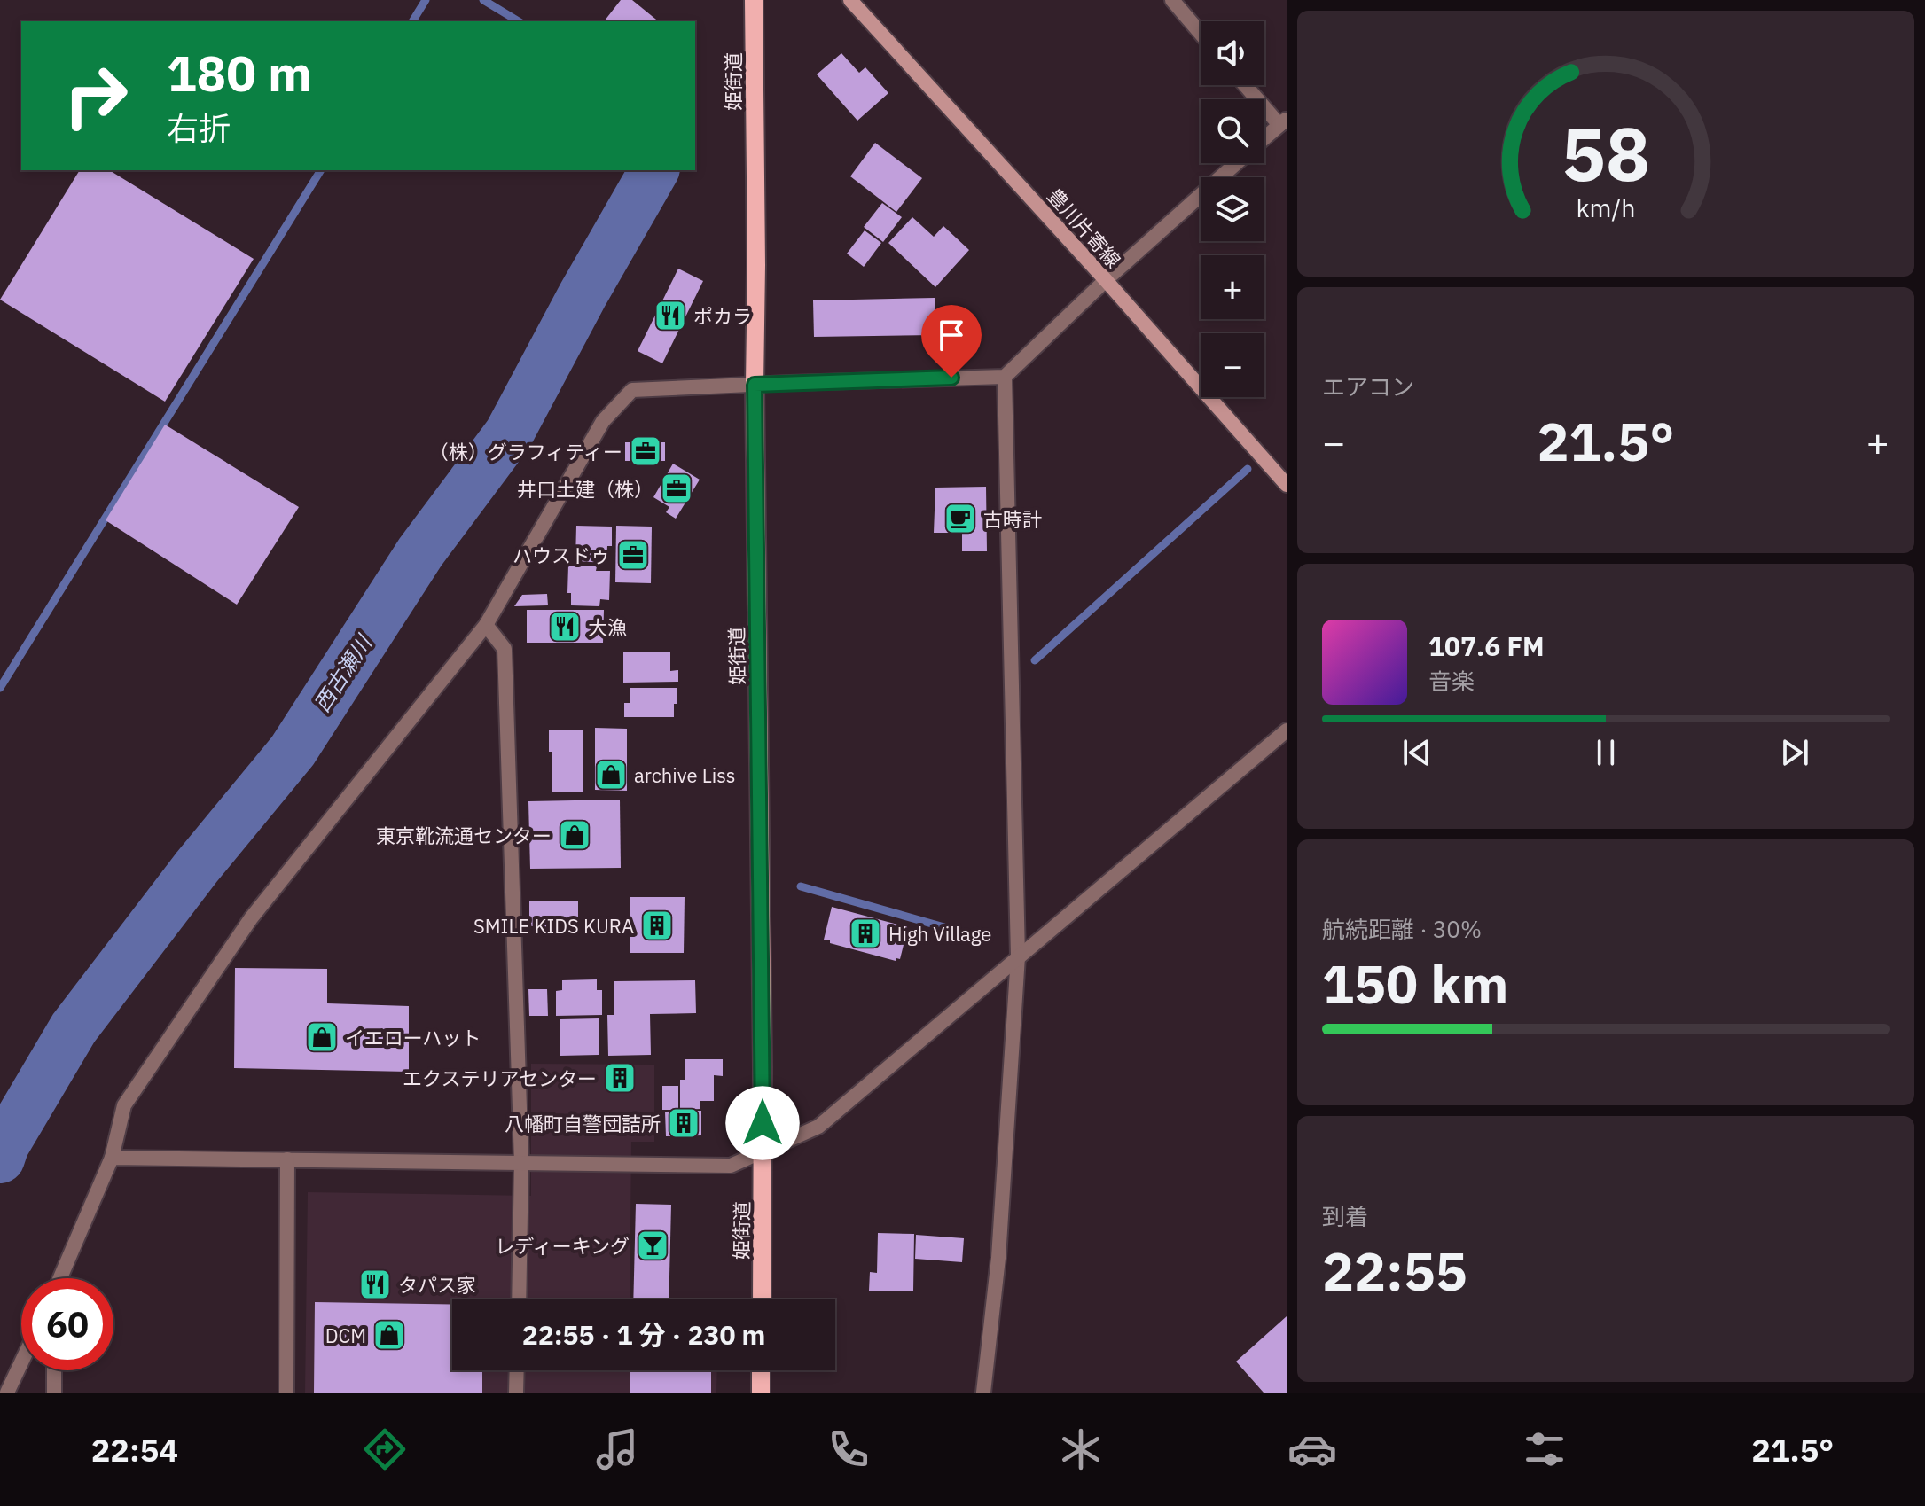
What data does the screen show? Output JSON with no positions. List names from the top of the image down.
{
  "streets": {
    "main road": ["姫街道", "豊川片寄線"]
  },
  "water": ["西古瀬川"],
  "places": {
    "restaurant": ["ポカラ", "大漁", "タパス家"],
    "office": ["（株）グラフィティー", "井口土建（株）", "ハウスドゥ"],
    "cafe": ["古時計"],
    "shop": [
      "archive Liss",
      "東京靴流通センター",
      "イエローハット",
      "DCM"
    ],
    "building": [
      "SMILE KIDS KURA",
      "High Village",
      "エクステリアセンター",
      "八幡町自警団詰所"
    ],
    "bar": ["レディーキング"]
  },
  "page": {
    "map_buttons": ["+", "−"],
    "turn": ["180 m", "右折"],
    "tile": [
      "エアコン",
      ["航続距離 · 30%", "150 km"],
      ["到着", "22:55"]
    ],
    "heat": ["−", "21.5°", "+"],
    "song": ["107.6 FM", "音楽"],
    "limit": "60",
    "trip": "22:55 · 1 分 · 230 m",
    "tabs": ["22:54", "21.5°"],
    "gauge": ["58", "km/h"]
  }
}
